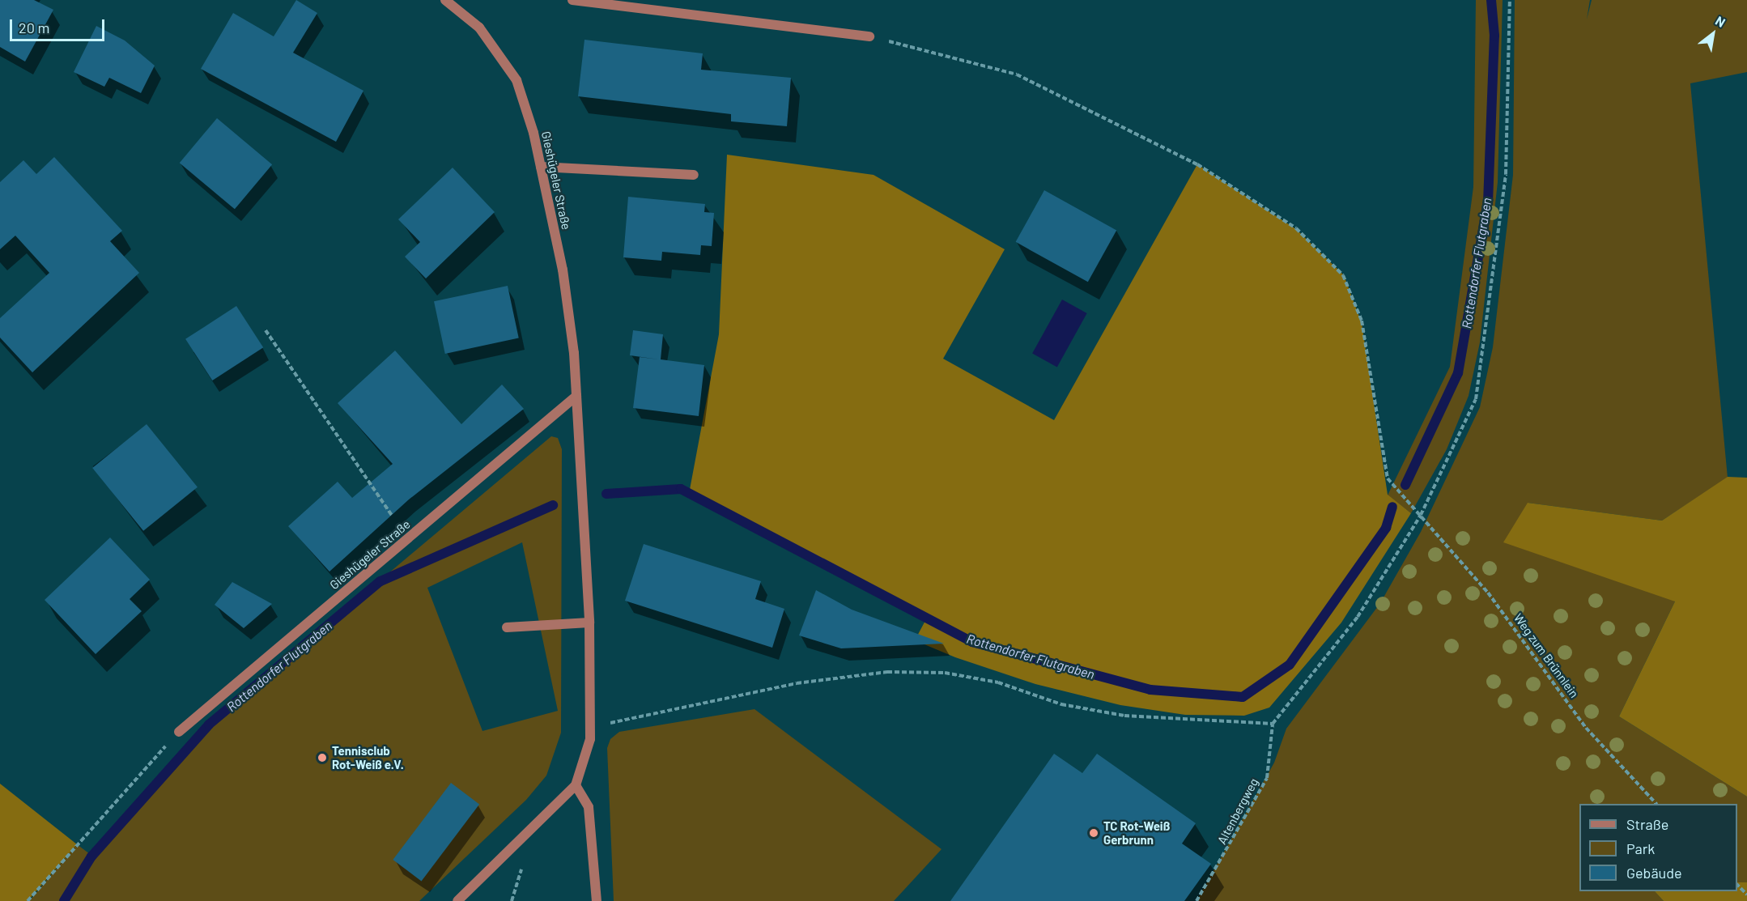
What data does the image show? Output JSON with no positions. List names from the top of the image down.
{
  "streets": {
    "street": ["Gieshügeler Straße"],
    "path": ["Weg zum Brünnlein", "Altenbergweg"]
  },
  "water": ["Rottendorfer Flutgraben"],
  "places": ["Tennisclub Rot-Weiß e.V.", "TC Rot-Weiß Gerbrunn"],
  "legend": ["Straße", "Park", "Gebäude"],
  "scale_bar": "20 m",
  "north": "top right"
}
